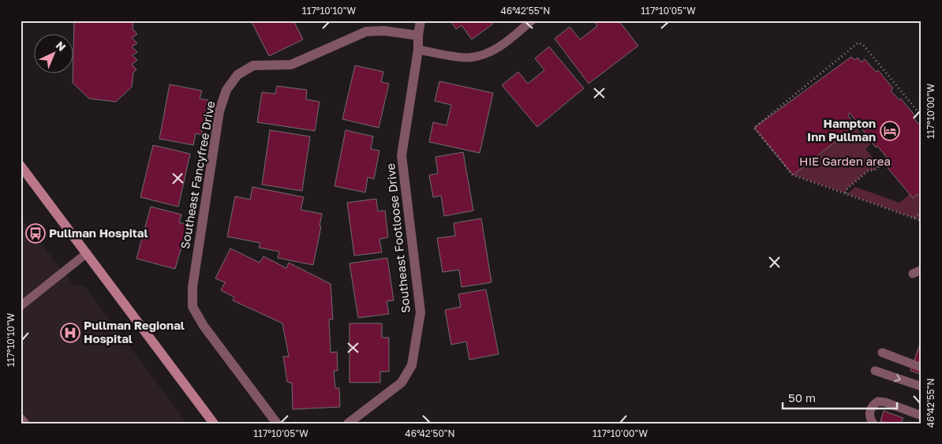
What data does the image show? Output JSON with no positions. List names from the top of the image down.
{
  "streets": {
    "street": ["Southeast Fancyfree Drive", "Southeast Footloose Drive"]
  },
  "crossings": [
    ["Southeast Fancyfree Drive", "Southeast Footloose Drive"]
  ],
  "parks": ["HIE Garden area"],
  "places": {
    "hotel": ["Hampton Inn Pullman"],
    "bus stop": ["Pullman Hospital"],
    "hospital": ["Pullman Regional Hospital"]
  },
  "scale_bar": "50 m",
  "north": "top right",
  "coordinates": [
    "117°10'10\"W",
    "46°42'55\"N",
    "117°10'05\"W",
    "117°10'00\"W",
    "46°42'50\"N"
  ]
}
